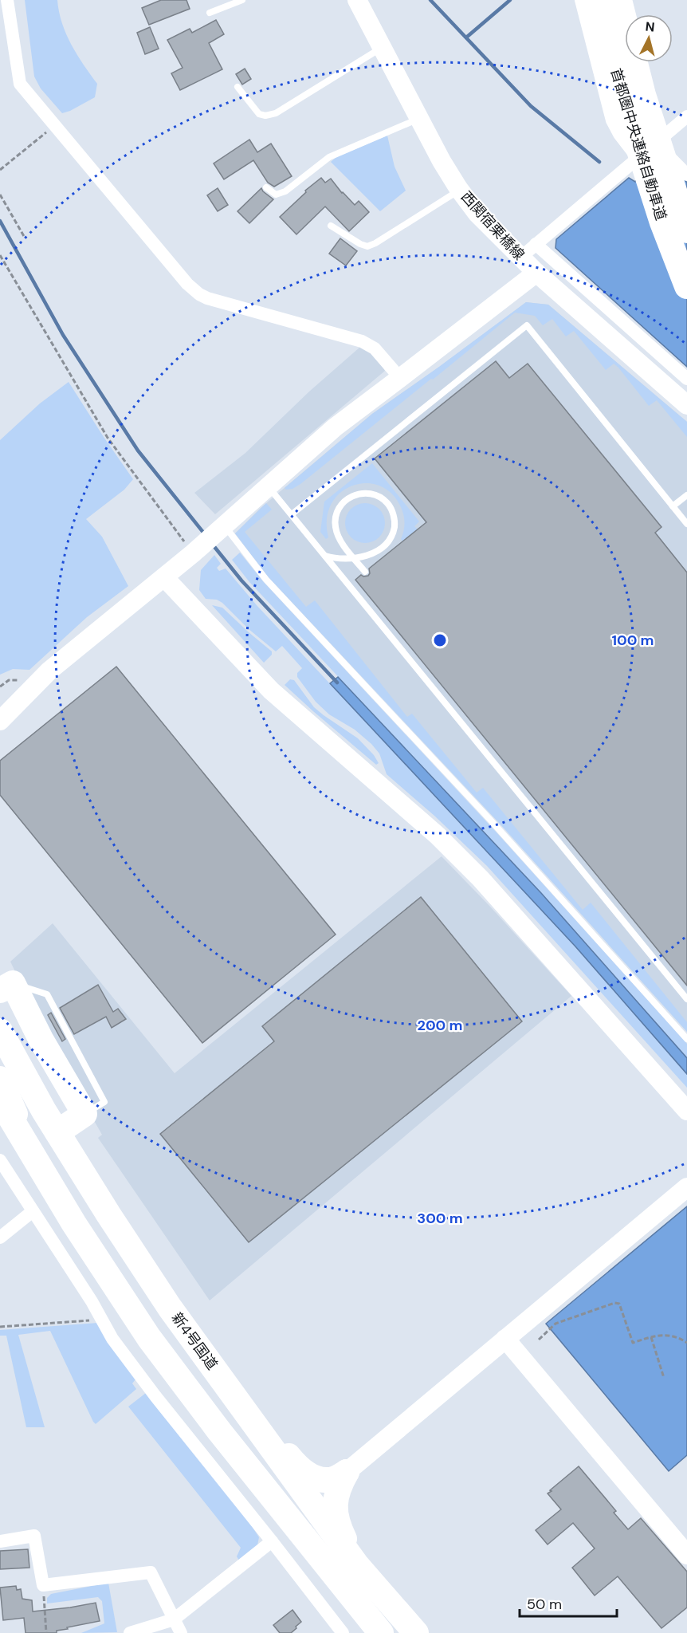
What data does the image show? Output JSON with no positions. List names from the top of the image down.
{
  "streets": {
    "highway": ["首都圏中央連絡自動車道", "新4号国道"],
    "street": ["西関宿栗橋線"]
  },
  "scale_bar": "50 m",
  "north": "top",
  "rings": ["100 m", "200 m", "300 m"]
}
